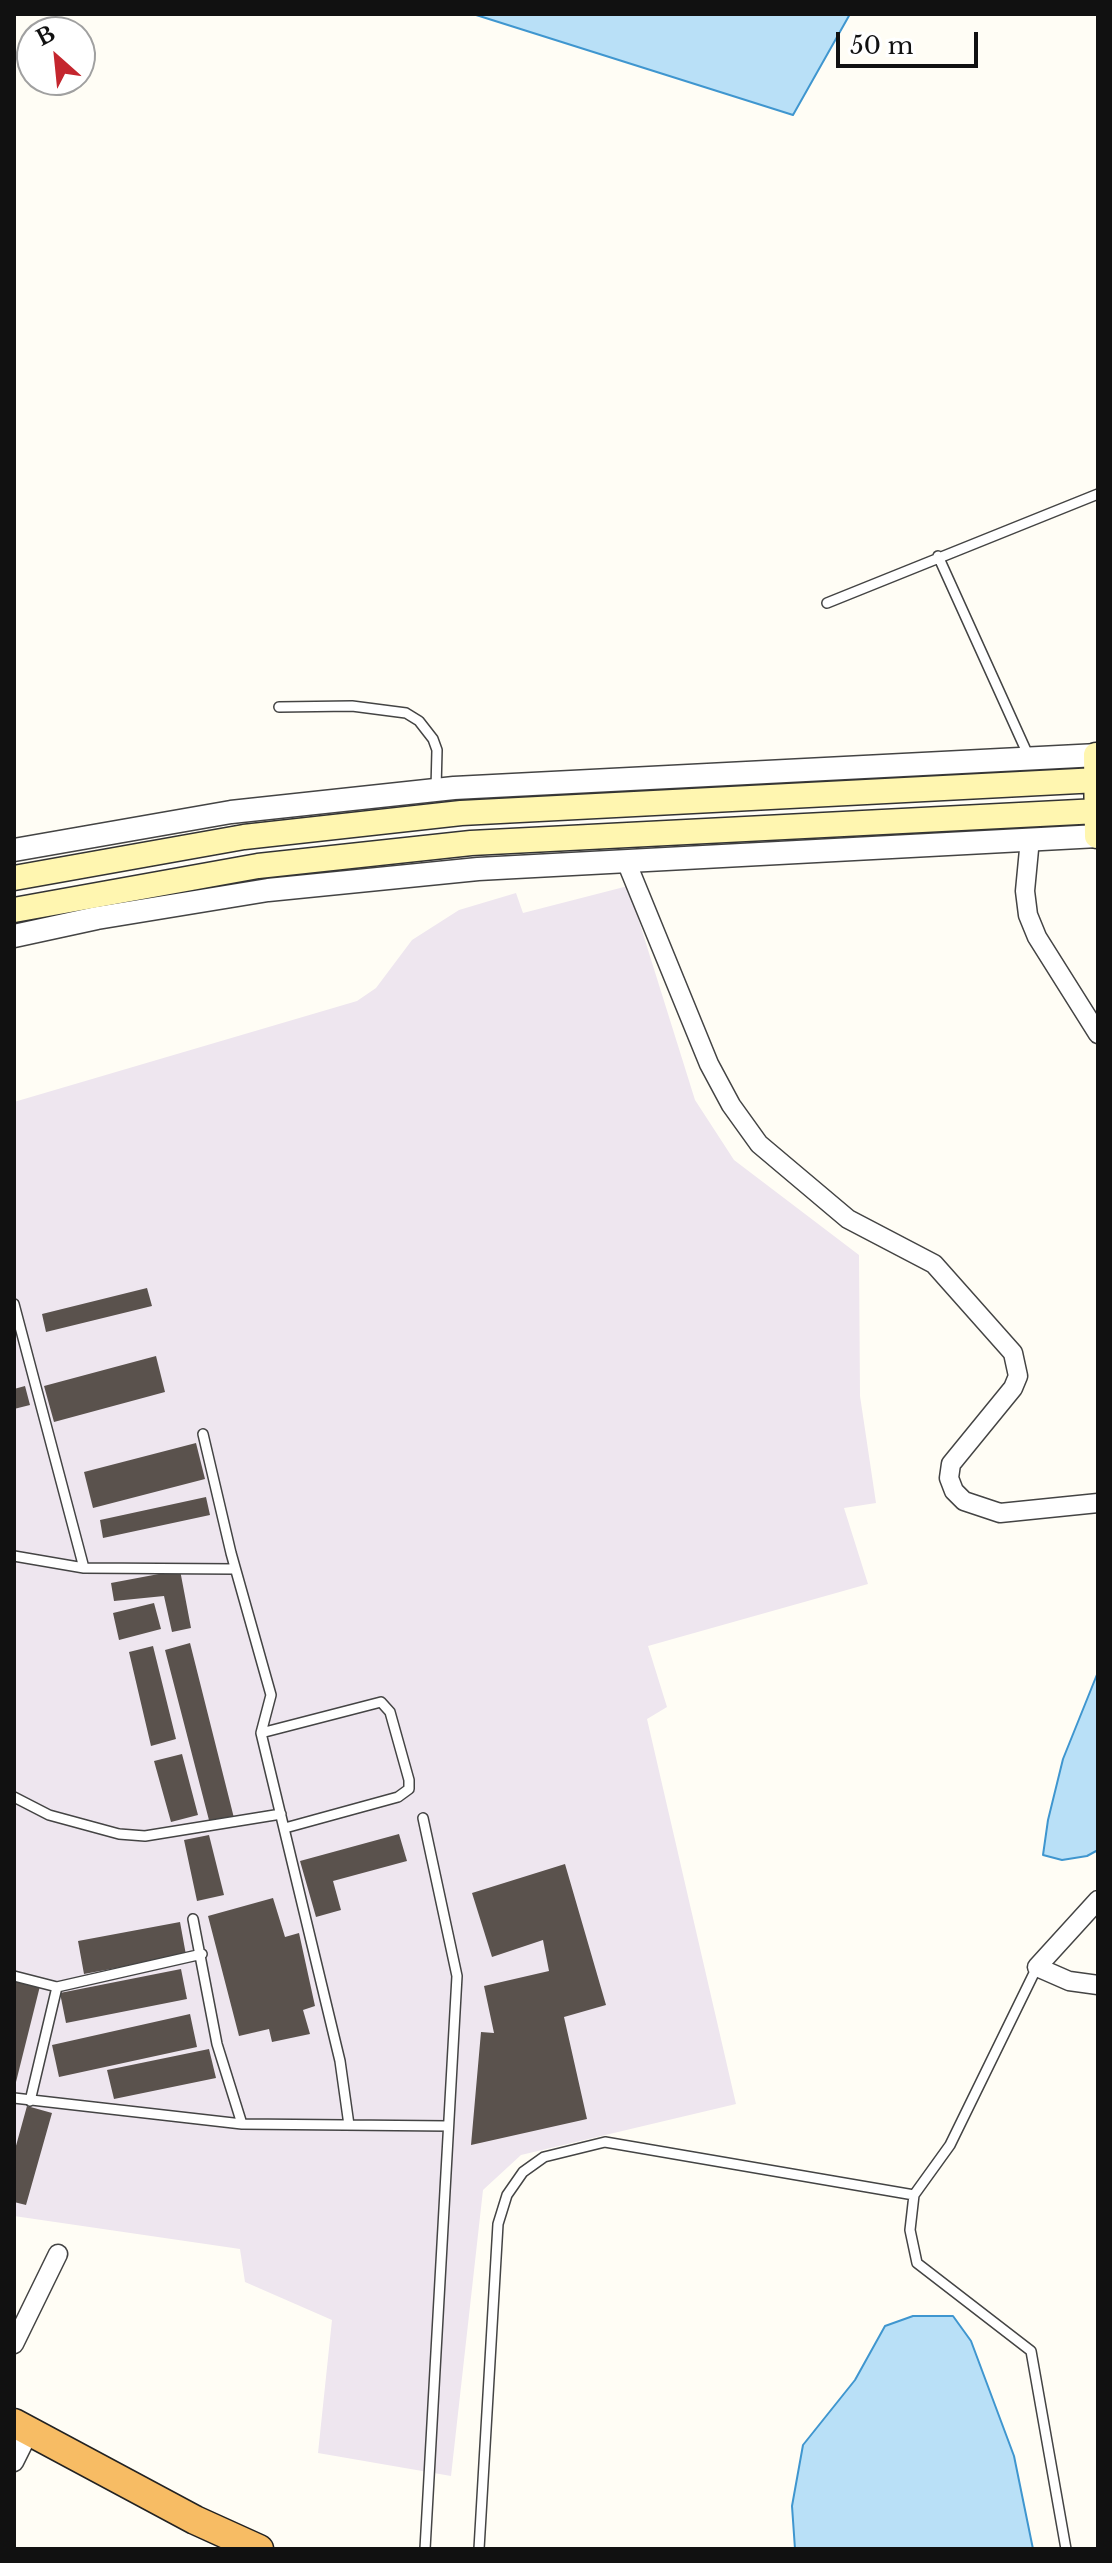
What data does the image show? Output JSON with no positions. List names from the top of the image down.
{
  "scale_bar": "50 m",
  "north": "top left"
}
